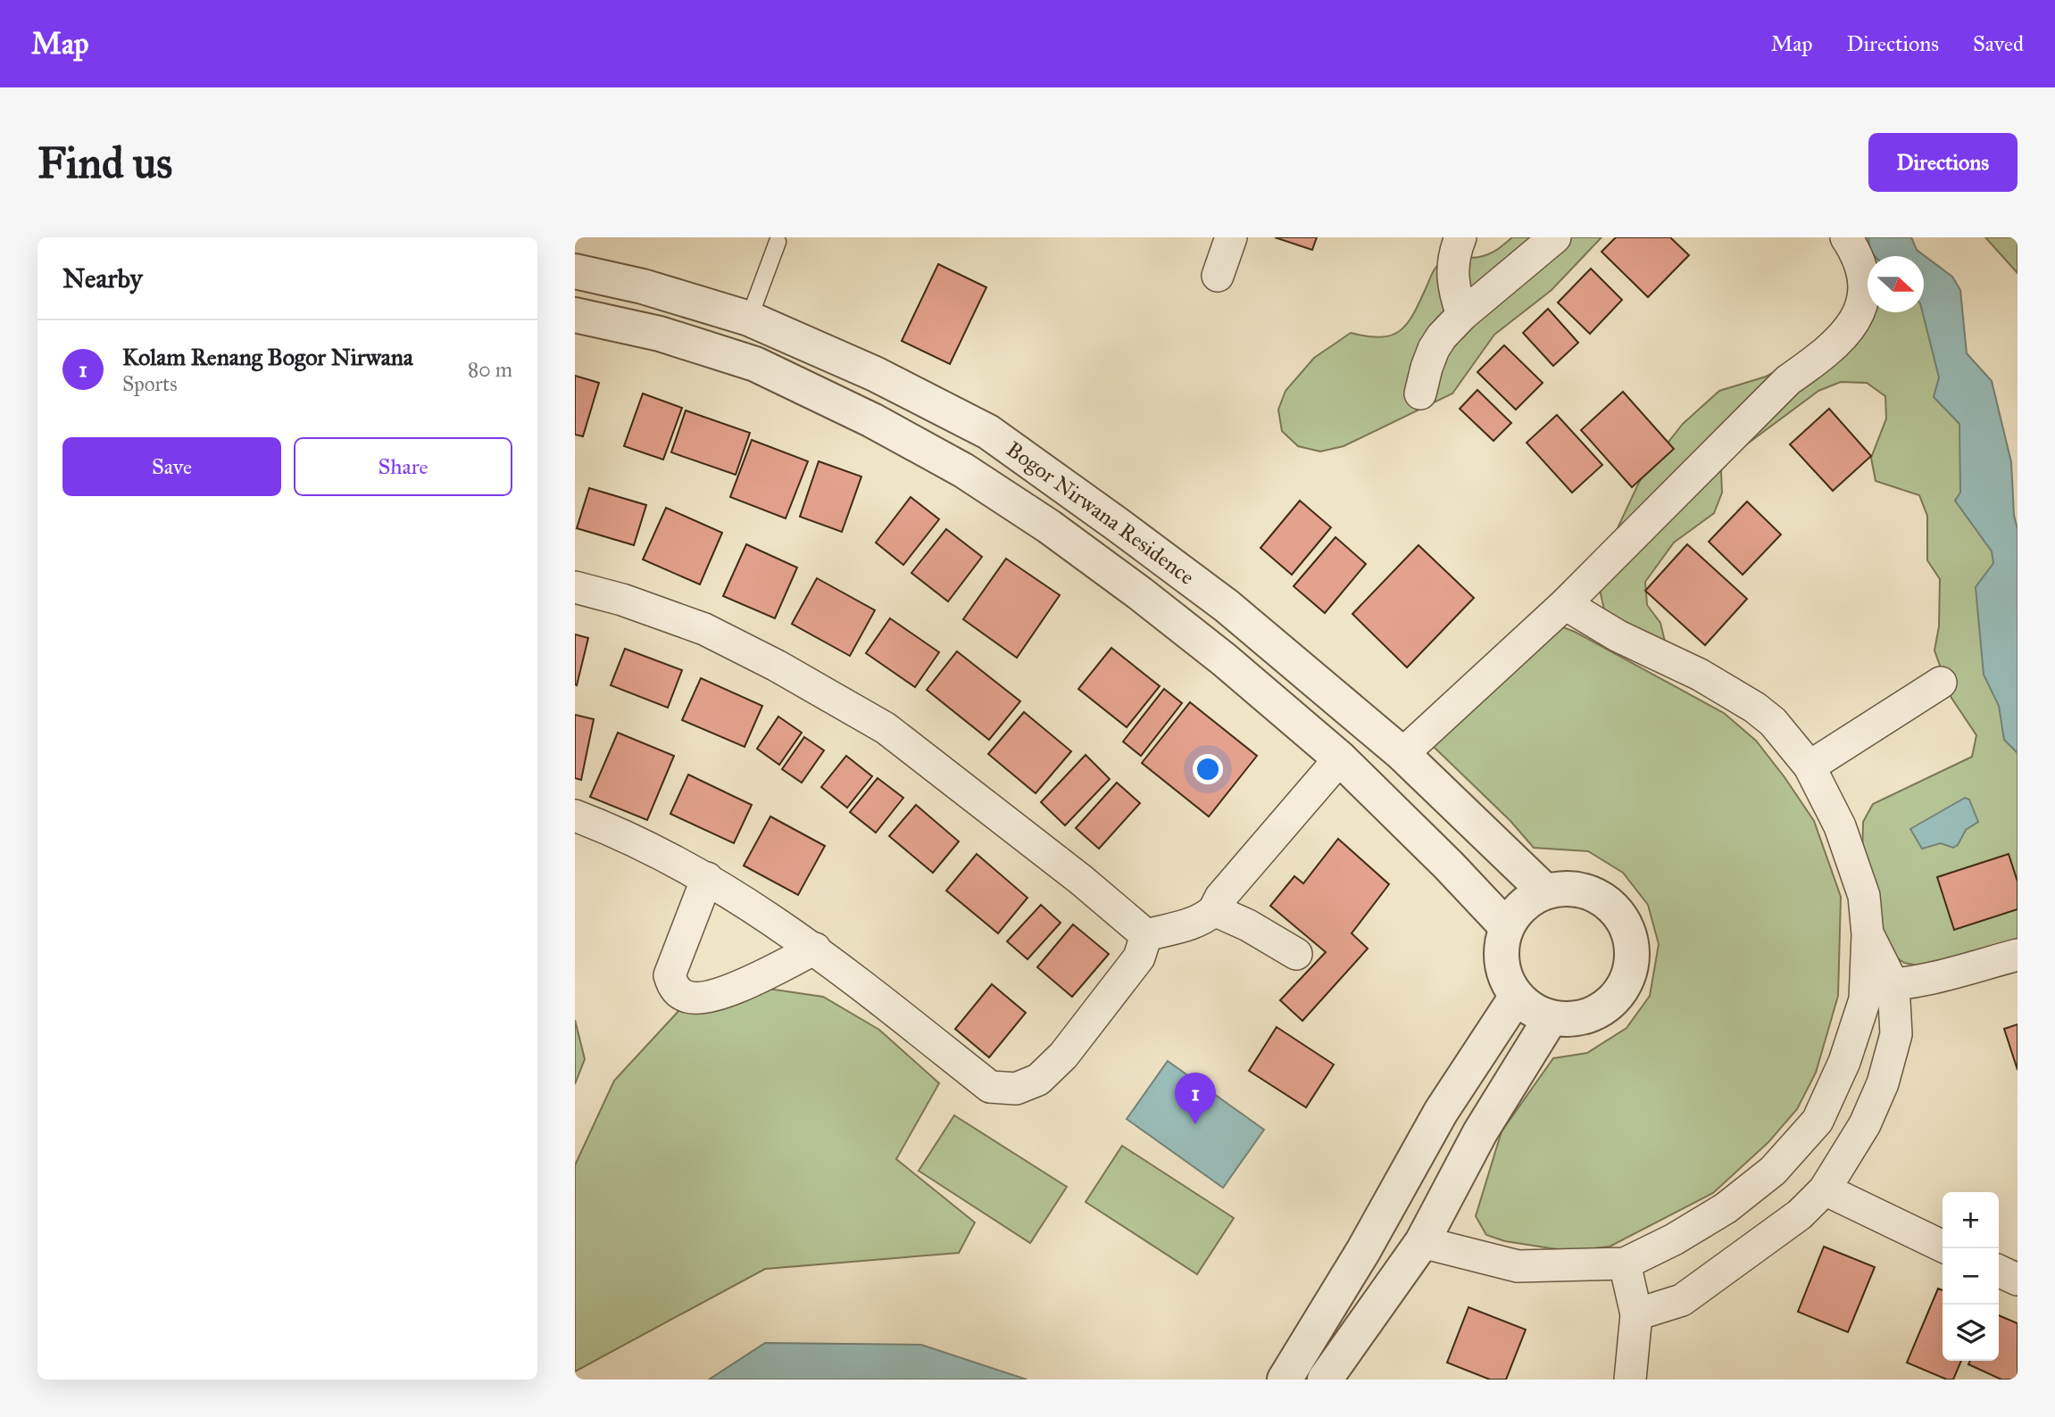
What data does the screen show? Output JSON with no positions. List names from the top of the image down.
{
  "streets": {
    "street": ["Bogor Nirwana Residence"]
  },
  "north": "right",
  "page": {
    "header": "Map",
    "nav": ["Map", "Directions", "Saved"],
    "buttons": [
      "Directions",
      ["Save", "Share"]
    ],
    "title": "Find us",
    "heading": "Nearby",
    "list": [
      {
        "mark": "1",
        "name": "Kolam Renang Bogor Nirwana",
        "note": "Sports",
        "value": "80 m"
      }
    ],
    "pins": "1",
    "map_buttons": ["+", "−"]
  }
}
